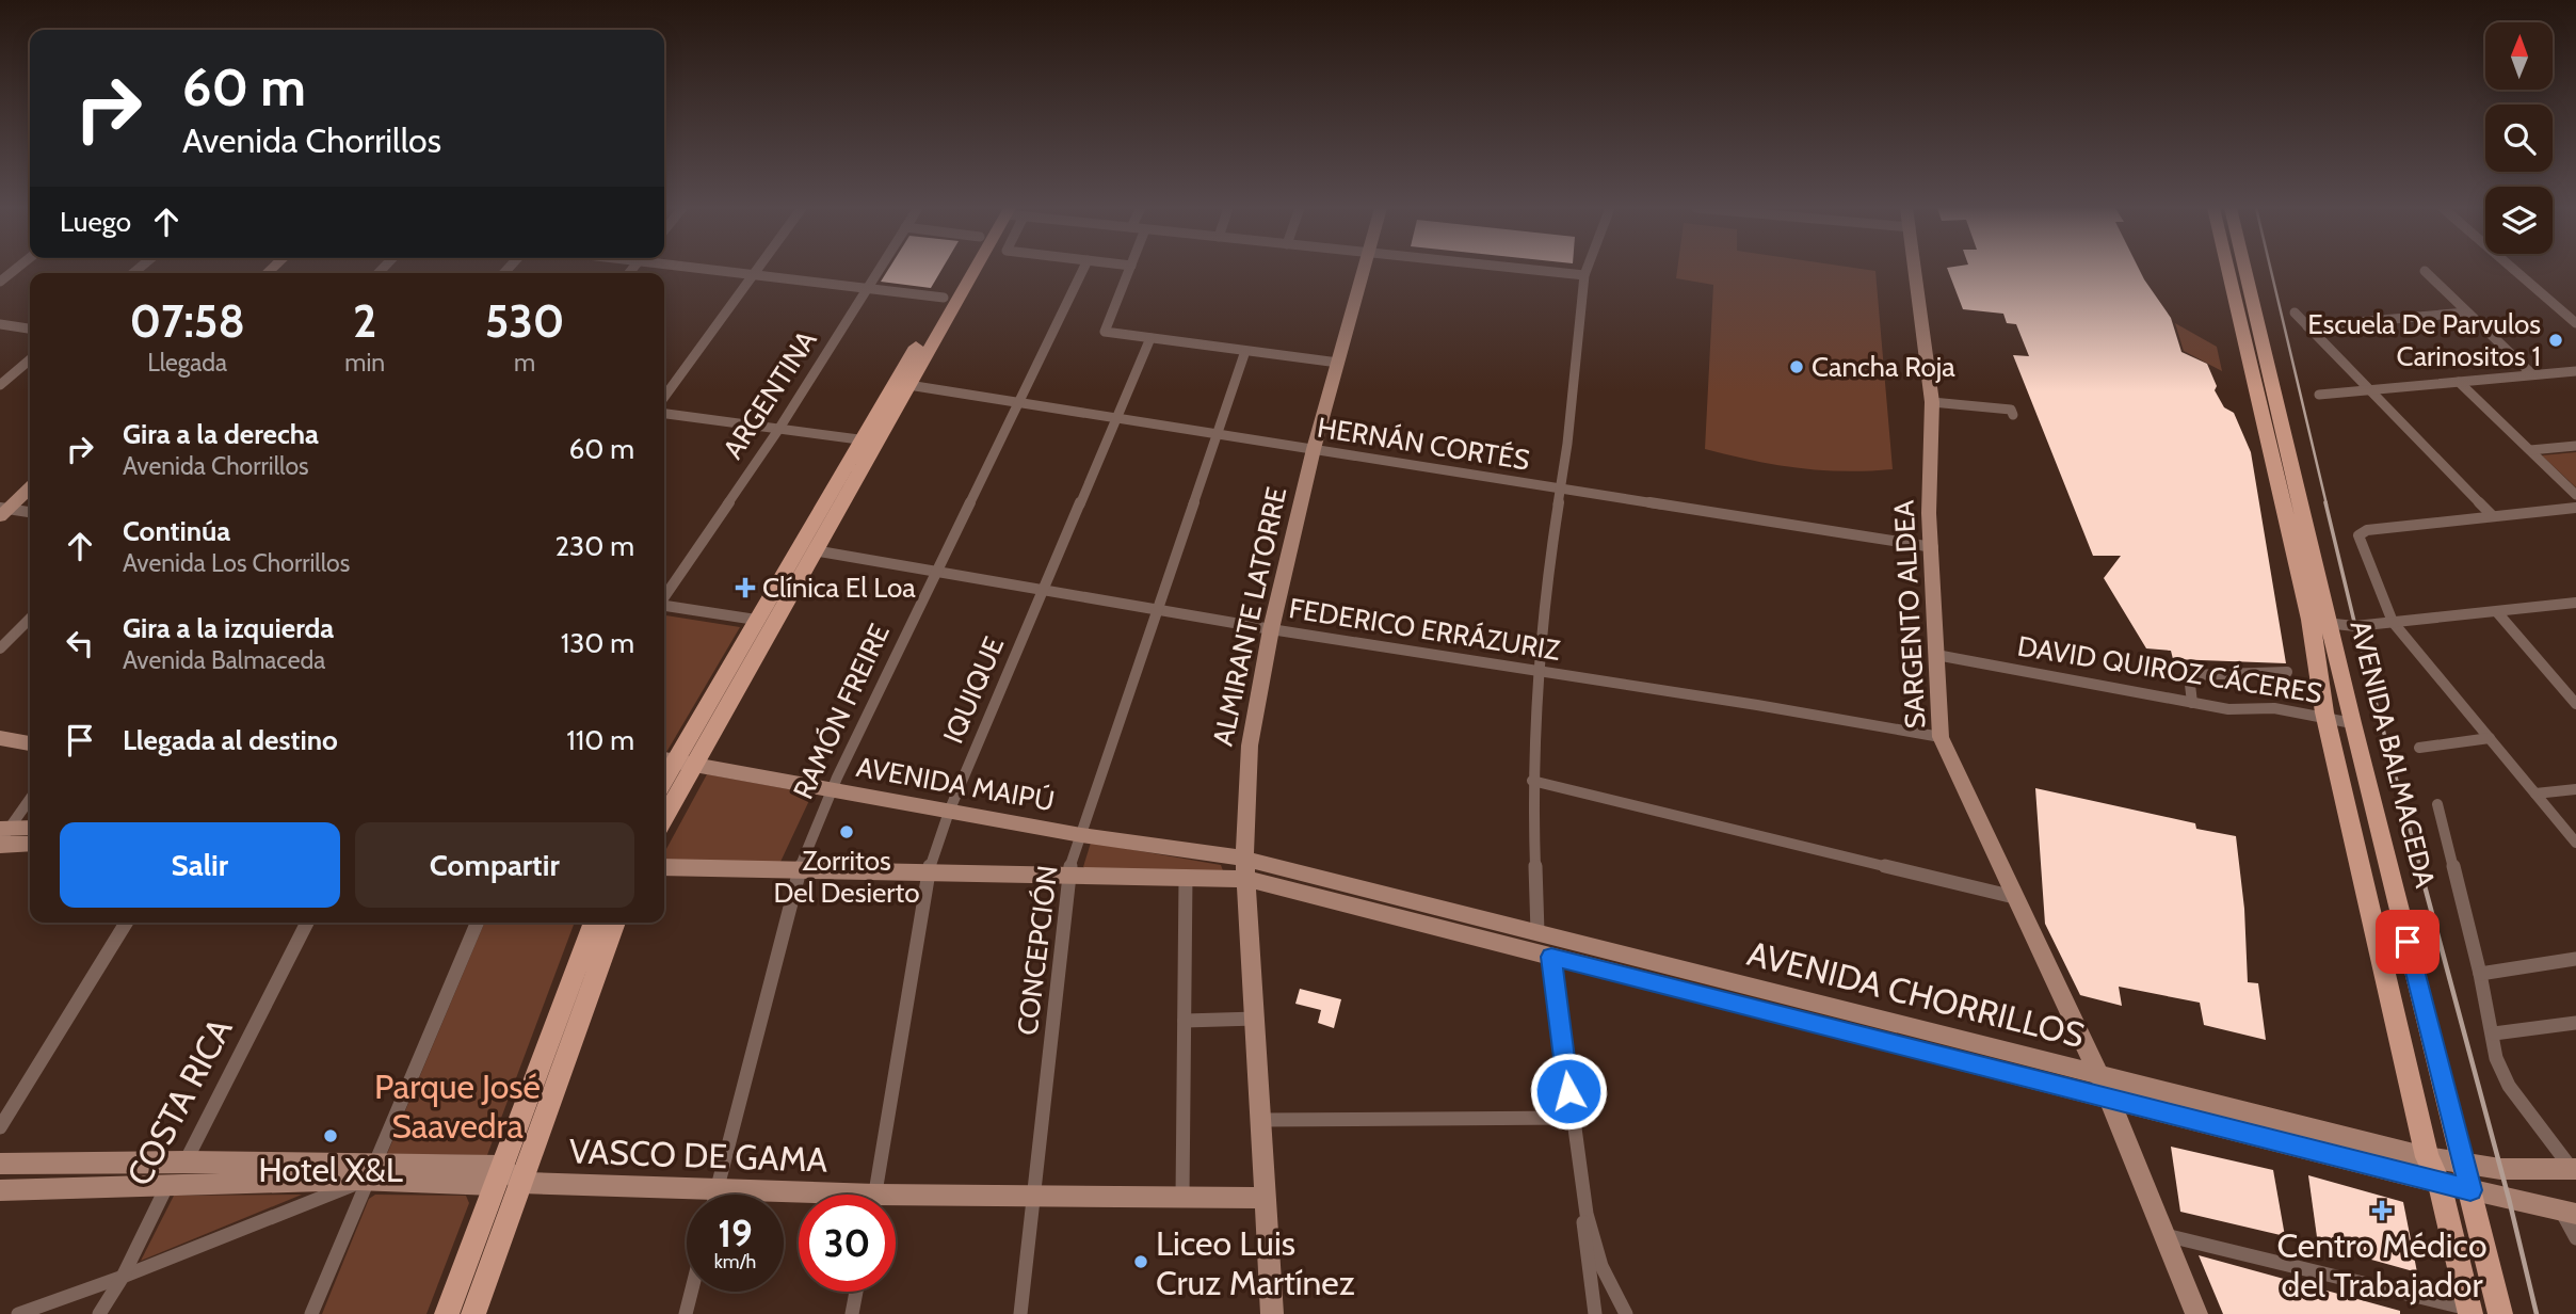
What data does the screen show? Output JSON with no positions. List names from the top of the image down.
{
  "streets": {
    "main road": [
      "SARGENTO ALDEA",
      "ALMIRANTE LATORRE",
      "AVENIDA BALMACEDA",
      "AVENIDA MAIPÚ",
      "AVENIDA CHORRILLOS",
      "VASCO DE GAMA"
    ],
    "street": [
      "ARGENTINA",
      "HERNÁN CORTÉS",
      "FEDERICO ERRÁZURIZ",
      "DAVID QUIROZ CÁCERES",
      "IQUIQUE",
      "RAMÓN FREIRE",
      "CONCEPCIÓN",
      "COSTA RICA"
    ]
  },
  "crossings": [
    ["HERNÁN CORTÉS", "SARGENTO ALDEA"],
    ["HERNÁN CORTÉS", "ALMIRANTE LATORRE"],
    ["HERNÁN CORTÉS", "IQUIQUE"],
    ["HERNÁN CORTÉS", "RAMÓN FREIRE"],
    ["HERNÁN CORTÉS", "CONCEPCIÓN"],
    ["SARGENTO ALDEA", "FEDERICO ERRÁZURIZ"],
    ["SARGENTO ALDEA", "DAVID QUIROZ CÁCERES"],
    ["SARGENTO ALDEA", "AVENIDA CHORRILLOS"],
    ["ALMIRANTE LATORRE", "FEDERICO ERRÁZURIZ"],
    ["ALMIRANTE LATORRE", "AVENIDA MAIPÚ"],
    ["ALMIRANTE LATORRE", "AVENIDA CHORRILLOS"],
    ["ALMIRANTE LATORRE", "VASCO DE GAMA"],
    ["FEDERICO ERRÁZURIZ", "IQUIQUE"],
    ["FEDERICO ERRÁZURIZ", "RAMÓN FREIRE"],
    ["FEDERICO ERRÁZURIZ", "CONCEPCIÓN"],
    ["DAVID QUIROZ CÁCERES", "AVENIDA BALMACEDA"],
    ["IQUIQUE", "AVENIDA MAIPÚ"],
    ["RAMÓN FREIRE", "AVENIDA MAIPÚ"],
    ["RAMÓN FREIRE", "VASCO DE GAMA"],
    ["AVENIDA BALMACEDA", "AVENIDA CHORRILLOS"],
    ["AVENIDA MAIPÚ", "CONCEPCIÓN"],
    ["AVENIDA MAIPÚ", "AVENIDA CHORRILLOS"],
    ["CONCEPCIÓN", "VASCO DE GAMA"]
  ],
  "parks": ["Parque José Saavedra"],
  "places": {
    "other": [
      "Escuela De Parvulos Carinositos 1",
      "Cancha Roja",
      "Zorritos Del Desierto",
      "Hotel X&L",
      "Liceo Luis Cruz Martínez"
    ],
    "health": ["Clínica El Loa", "Centro Médico del Trabajador"]
  },
  "north": "top",
  "page": {
    "turn": ["60 m", "Avenida Chorrillos"],
    "then": "Luego",
    "eta": [
      "07:58",
      "Llegada",
      "2",
      "min",
      "530",
      "m"
    ],
    "list": [
      {
        "name": "Gira a la derecha",
        "note": "Avenida Chorrillos",
        "value": "60 m"
      },
      {
        "name": "Continúa",
        "note": "Avenida Los Chorrillos",
        "value": "230 m"
      },
      {
        "name": "Gira a la izquierda",
        "note": "Avenida Balmaceda",
        "value": "130 m"
      },
      {
        "name": "Llegada al destino",
        "value": "110 m"
      }
    ],
    "buttons": ["Salir", "Compartir"],
    "speed": "19 km/h",
    "limit": "30"
  }
}
